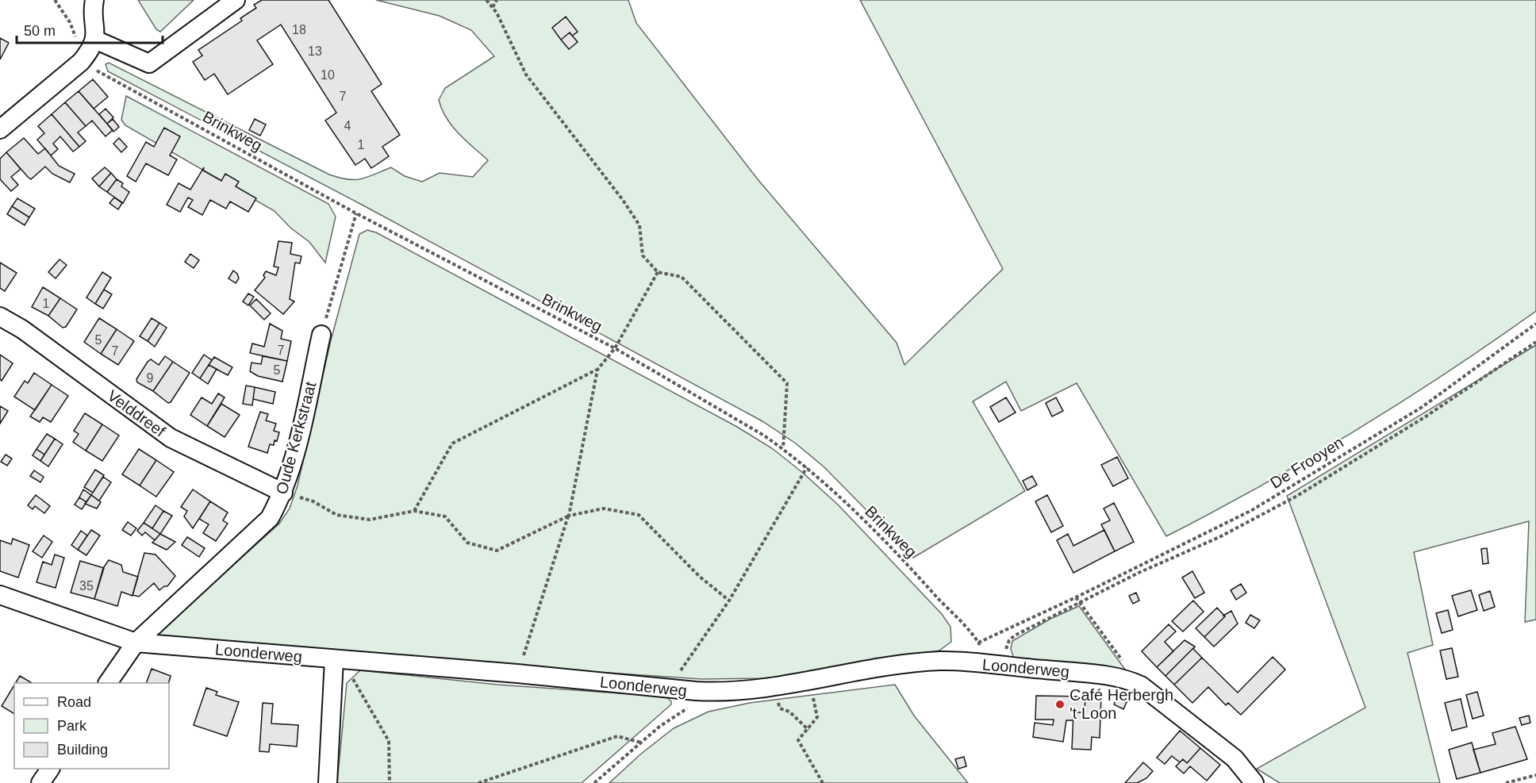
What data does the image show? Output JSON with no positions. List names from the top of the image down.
{
  "streets": {
    "street": ["Velddreef", "Oude Kerkstraat", "Loonderweg"],
    "path": ["Brinkweg", "De Frooyen"]
  },
  "crossings": [
    ["Brinkweg", "De Frooyen"],
    ["Brinkweg", "Loonderweg"],
    ["Velddreef", "Oude Kerkstraat"],
    ["Oude Kerkstraat", "Loonderweg"],
    ["De Frooyen", "Loonderweg"]
  ],
  "places": ["Café Herbergh 't Loon"],
  "house_numbers": [
    "18",
    "13",
    "10",
    "7",
    "4",
    "1",
    "1",
    "5",
    "7",
    "7",
    "5",
    "9",
    "35"
  ],
  "legend": ["Road", "Park", "Building"],
  "scale_bar": "50 m"
}
